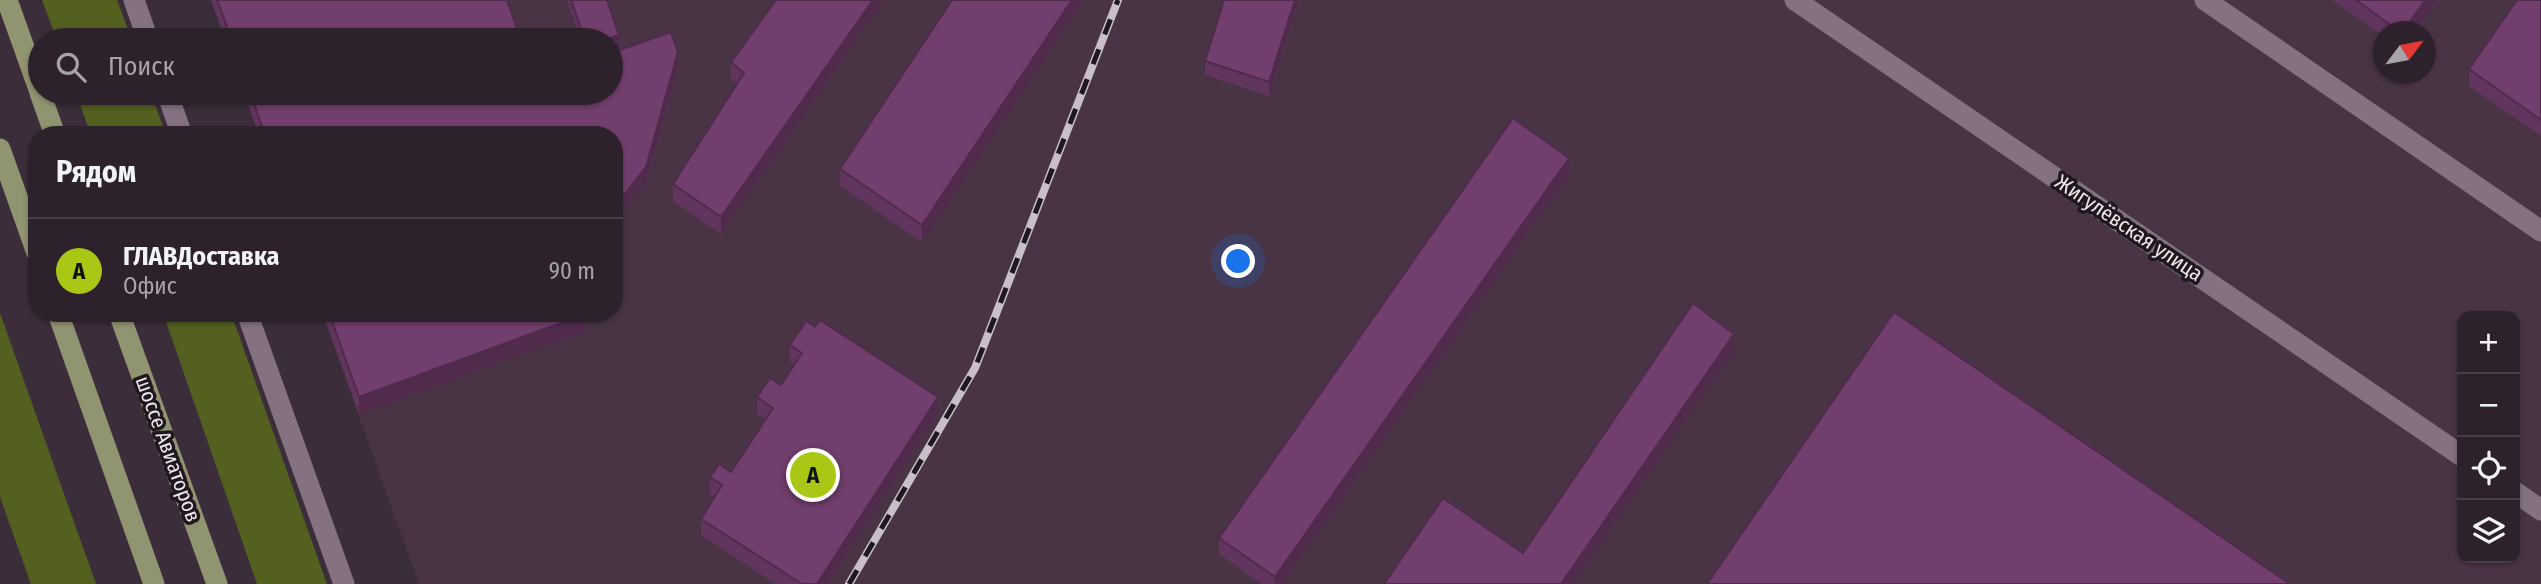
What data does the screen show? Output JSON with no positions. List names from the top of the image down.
{
  "streets": {
    "main road": ["шоссе Авиаторов"],
    "street": ["Жигулёвская улица"]
  },
  "north": "top right",
  "page": {
    "search": "Поиск",
    "heading": "Рядом",
    "list": [
      {
        "mark": "A",
        "name": "ГЛАВДоставка",
        "note": "Офис",
        "value": "90 m"
      }
    ],
    "map_buttons": ["+", "−"],
    "pins": "A"
  }
}
